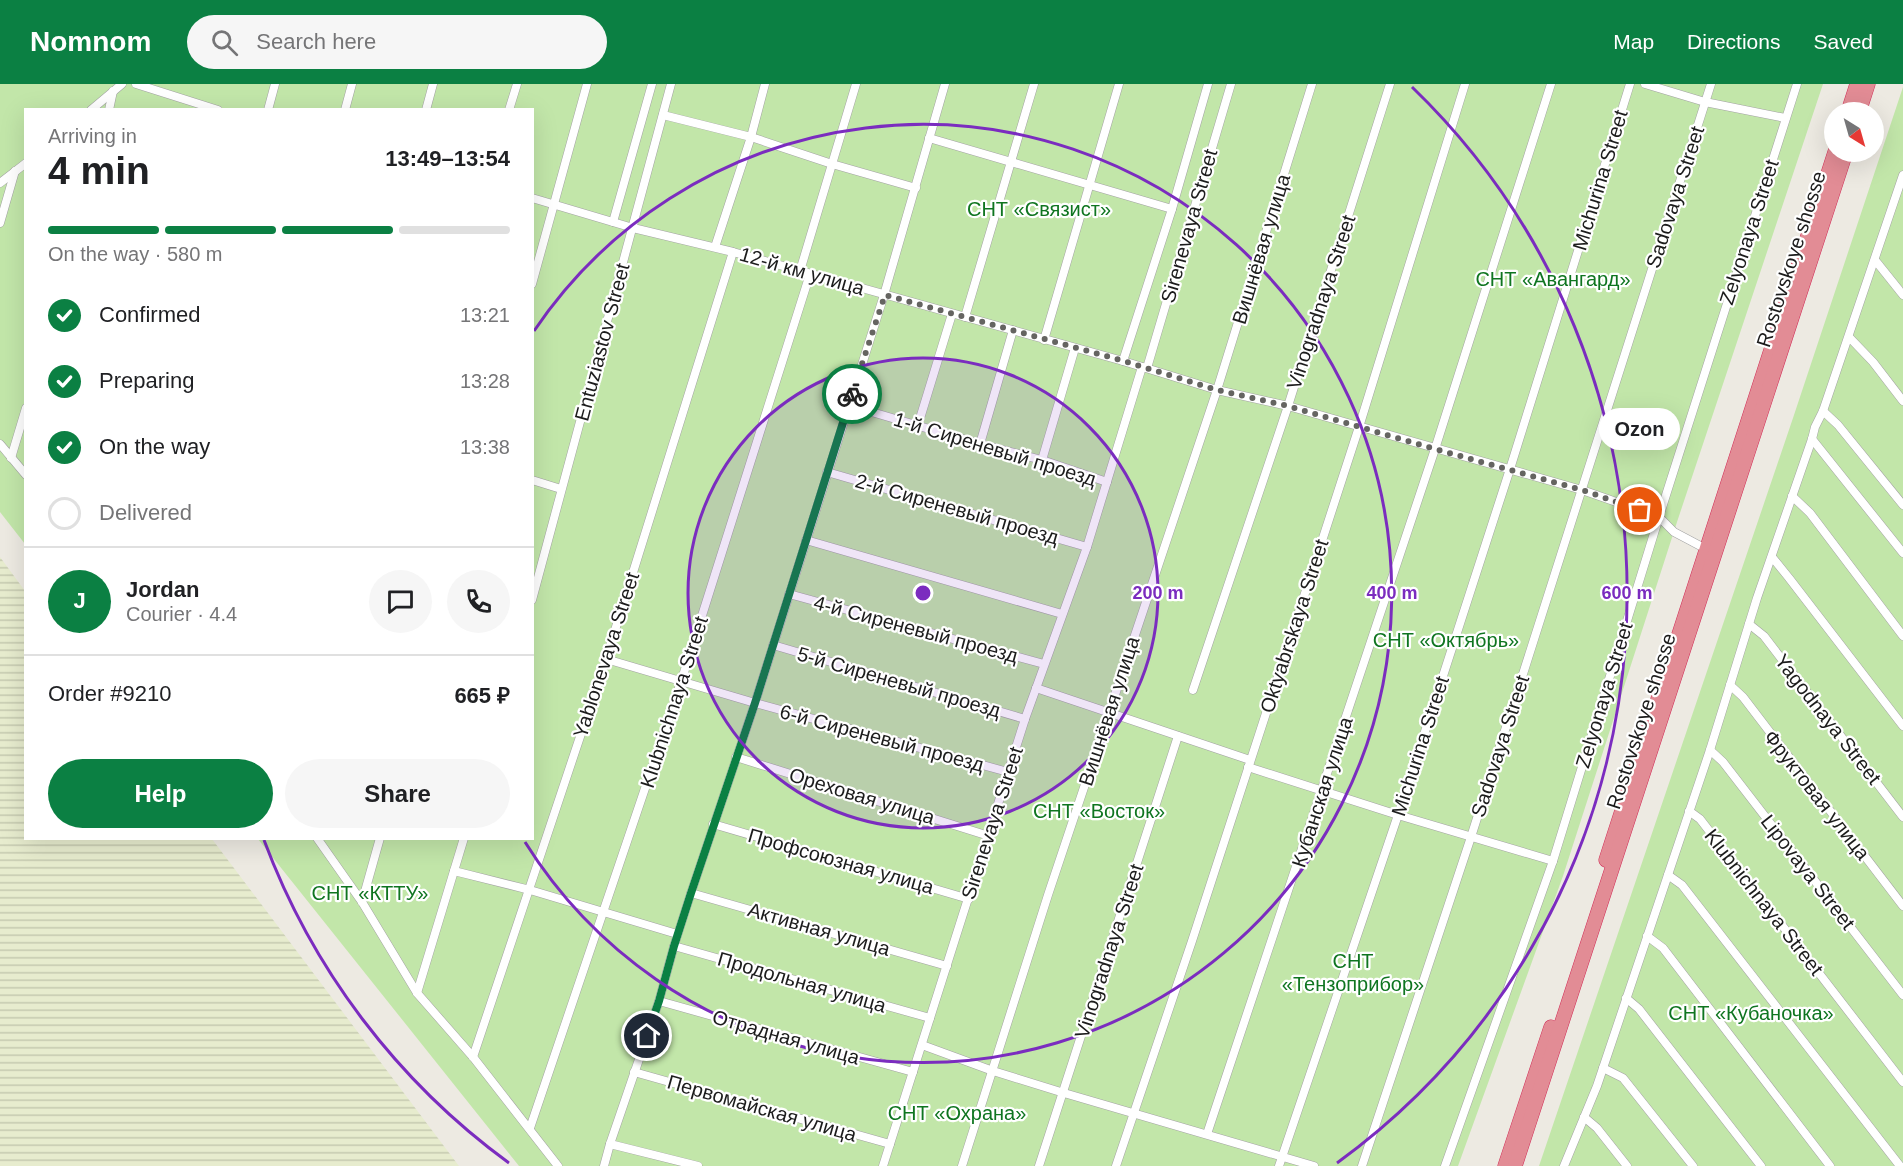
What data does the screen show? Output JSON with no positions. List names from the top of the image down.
{
  "streets": {
    "highway": ["Rostovskoye shosse"],
    "street": [
      "Michurina Street",
      "Sadovaya Street",
      "Sirenevaya Street",
      "Zelyonaya Street",
      "Вишнёвая улица",
      "12-й км улица",
      "Vinogradnaya Street",
      "Entuziastov Street",
      "1-й Сиреневый проезд",
      "2-й Сиреневый проезд",
      "Oktyabrskaya Street",
      "4-й Сиреневый проезд",
      "Yablonevaya Street",
      "5-й Сиреневый проезд",
      "Klubnichnaya Street",
      "Yagodnaya Street",
      "6-й Сиреневый проезд",
      "Кубанская улица",
      "Фруктовая улица",
      "Ореховая улица",
      "Профсоюзная улица",
      "Lipovaya Street",
      "Активная улица",
      "Продольная улица",
      "Отрадная улица",
      "Первомайская улица"
    ]
  },
  "crossings": [
    ["Michurina Street", "12-й км улица"],
    ["Sadovaya Street", "12-й км улица"],
    ["Sirenevaya Street", "12-й км улица"],
    ["Sirenevaya Street", "1-й Сиреневый проезд"],
    ["Sirenevaya Street", "2-й Сиреневый проезд"],
    ["Sirenevaya Street", "4-й Сиреневый проезд"],
    ["Sirenevaya Street", "5-й Сиреневый проезд"],
    ["Sirenevaya Street", "6-й Сиреневый проезд"],
    ["Sirenevaya Street", "Ореховая улица"],
    ["Sirenevaya Street", "Профсоюзная улица"],
    ["Sirenevaya Street", "Активная улица"],
    ["Sirenevaya Street", "Продольная улица"],
    ["Sirenevaya Street", "Отрадная улица"],
    ["Sirenevaya Street", "Первомайская улица"],
    ["Zelyonaya Street", "12-й км улица"],
    ["Вишнёвая улица", "12-й км улица"],
    ["12-й км улица", "Vinogradnaya Street"],
    ["12-й км улица", "Entuziastov Street"],
    ["12-й км улица", "Oktyabrskaya Street"],
    ["12-й км улица", "Yablonevaya Street"],
    ["12-й км улица", "Klubnichnaya Street"],
    ["12-й км улица", "Кубанская улица"],
    ["Yablonevaya Street", "6-й Сиреневый проезд"],
    ["Klubnichnaya Street", "6-й Сиреневый проезд"]
  ],
  "parks": [
    "СНТ «Связист»",
    "СНТ «Авангард»",
    "СНТ «Октябрь»",
    "СНТ «Восток»",
    "СНТ «КТТУ»",
    "СНТ «Тензоприбор»",
    "СНТ «Кубаночка»",
    "СНТ «Охрана»"
  ],
  "places": ["Ozon"],
  "north": "bottom right",
  "page": {
    "header": "Nomnom",
    "search": "Search here",
    "nav": ["Map", "Directions", "Saved"],
    "heading": ["4 min", "Arriving in", "13:49–13:54"],
    "panel": [
      "Jordan",
      "Courier · 4.4",
      "Order #9210",
      "665 ₽"
    ],
    "bar": "On the way · 580 m",
    "list": [
      ["Confirmed", "13:21"],
      ["Preparing", "13:28"],
      ["On the way", "13:38"],
      "Delivered"
    ],
    "bubble": "Ozon",
    "round": "J",
    "buttons": ["Help", "Share"]
  },
  "rings": ["200 m", "400 m", "600 m"]
}
